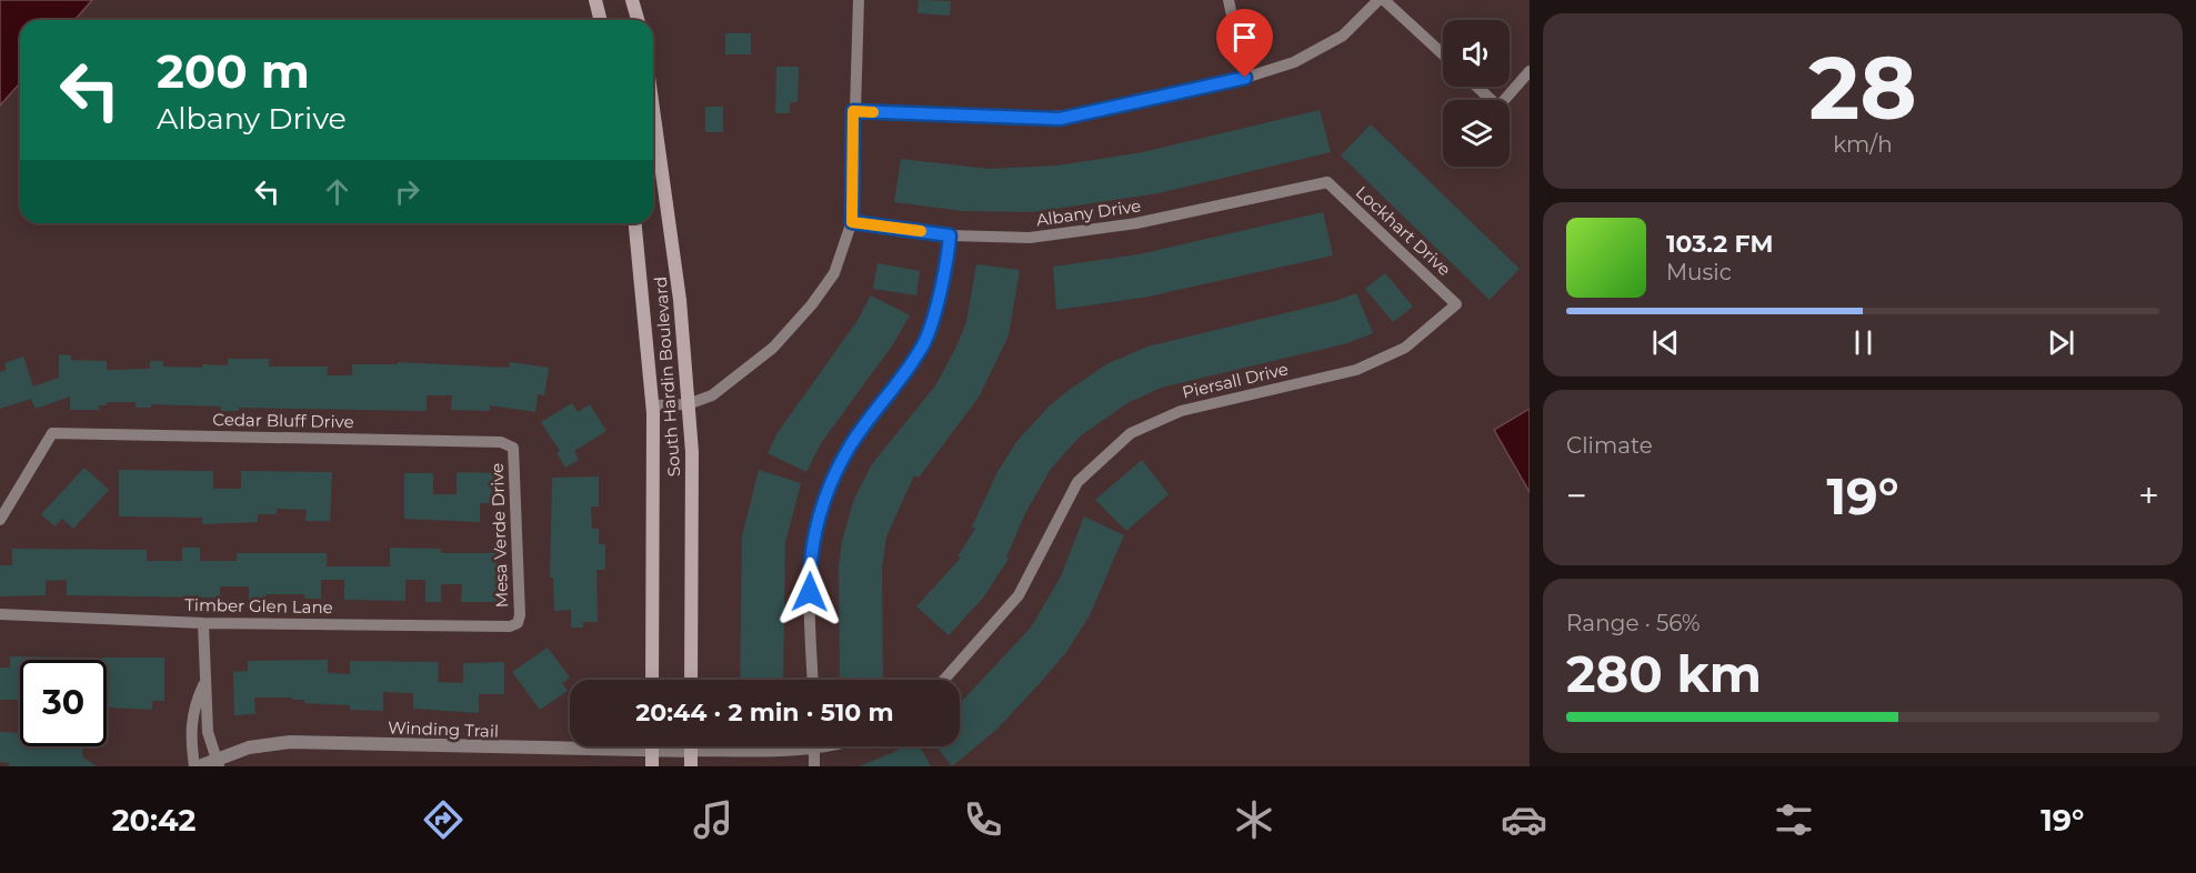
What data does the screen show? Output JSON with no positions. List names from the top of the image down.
{
  "streets": {
    "main road": ["South Hardin Boulevard"],
    "street": [
      "Albany Drive",
      "Lockhart Drive",
      "Piersall Drive",
      "Cedar Bluff Drive",
      "Mesa Verde Drive",
      "Timber Glen Lane",
      "Winding Trail"
    ]
  },
  "crossings": [
    ["Albany Drive", "Lockhart Drive"],
    ["Lockhart Drive", "Piersall Drive"],
    ["Cedar Bluff Drive", "Mesa Verde Drive"],
    ["Mesa Verde Drive", "Timber Glen Lane"]
  ],
  "page": {
    "tile": [
      ["28", "km/h"],
      "Climate",
      ["Range · 56%", "280 km"]
    ],
    "turn": ["200 m", "Albany Drive"],
    "song": ["103.2 FM", "Music"],
    "heat": ["−", "19°", "+"],
    "limit": "30",
    "trip": "20:44 · 2 min · 510 m",
    "tabs": ["20:42", "19°"]
  }
}
